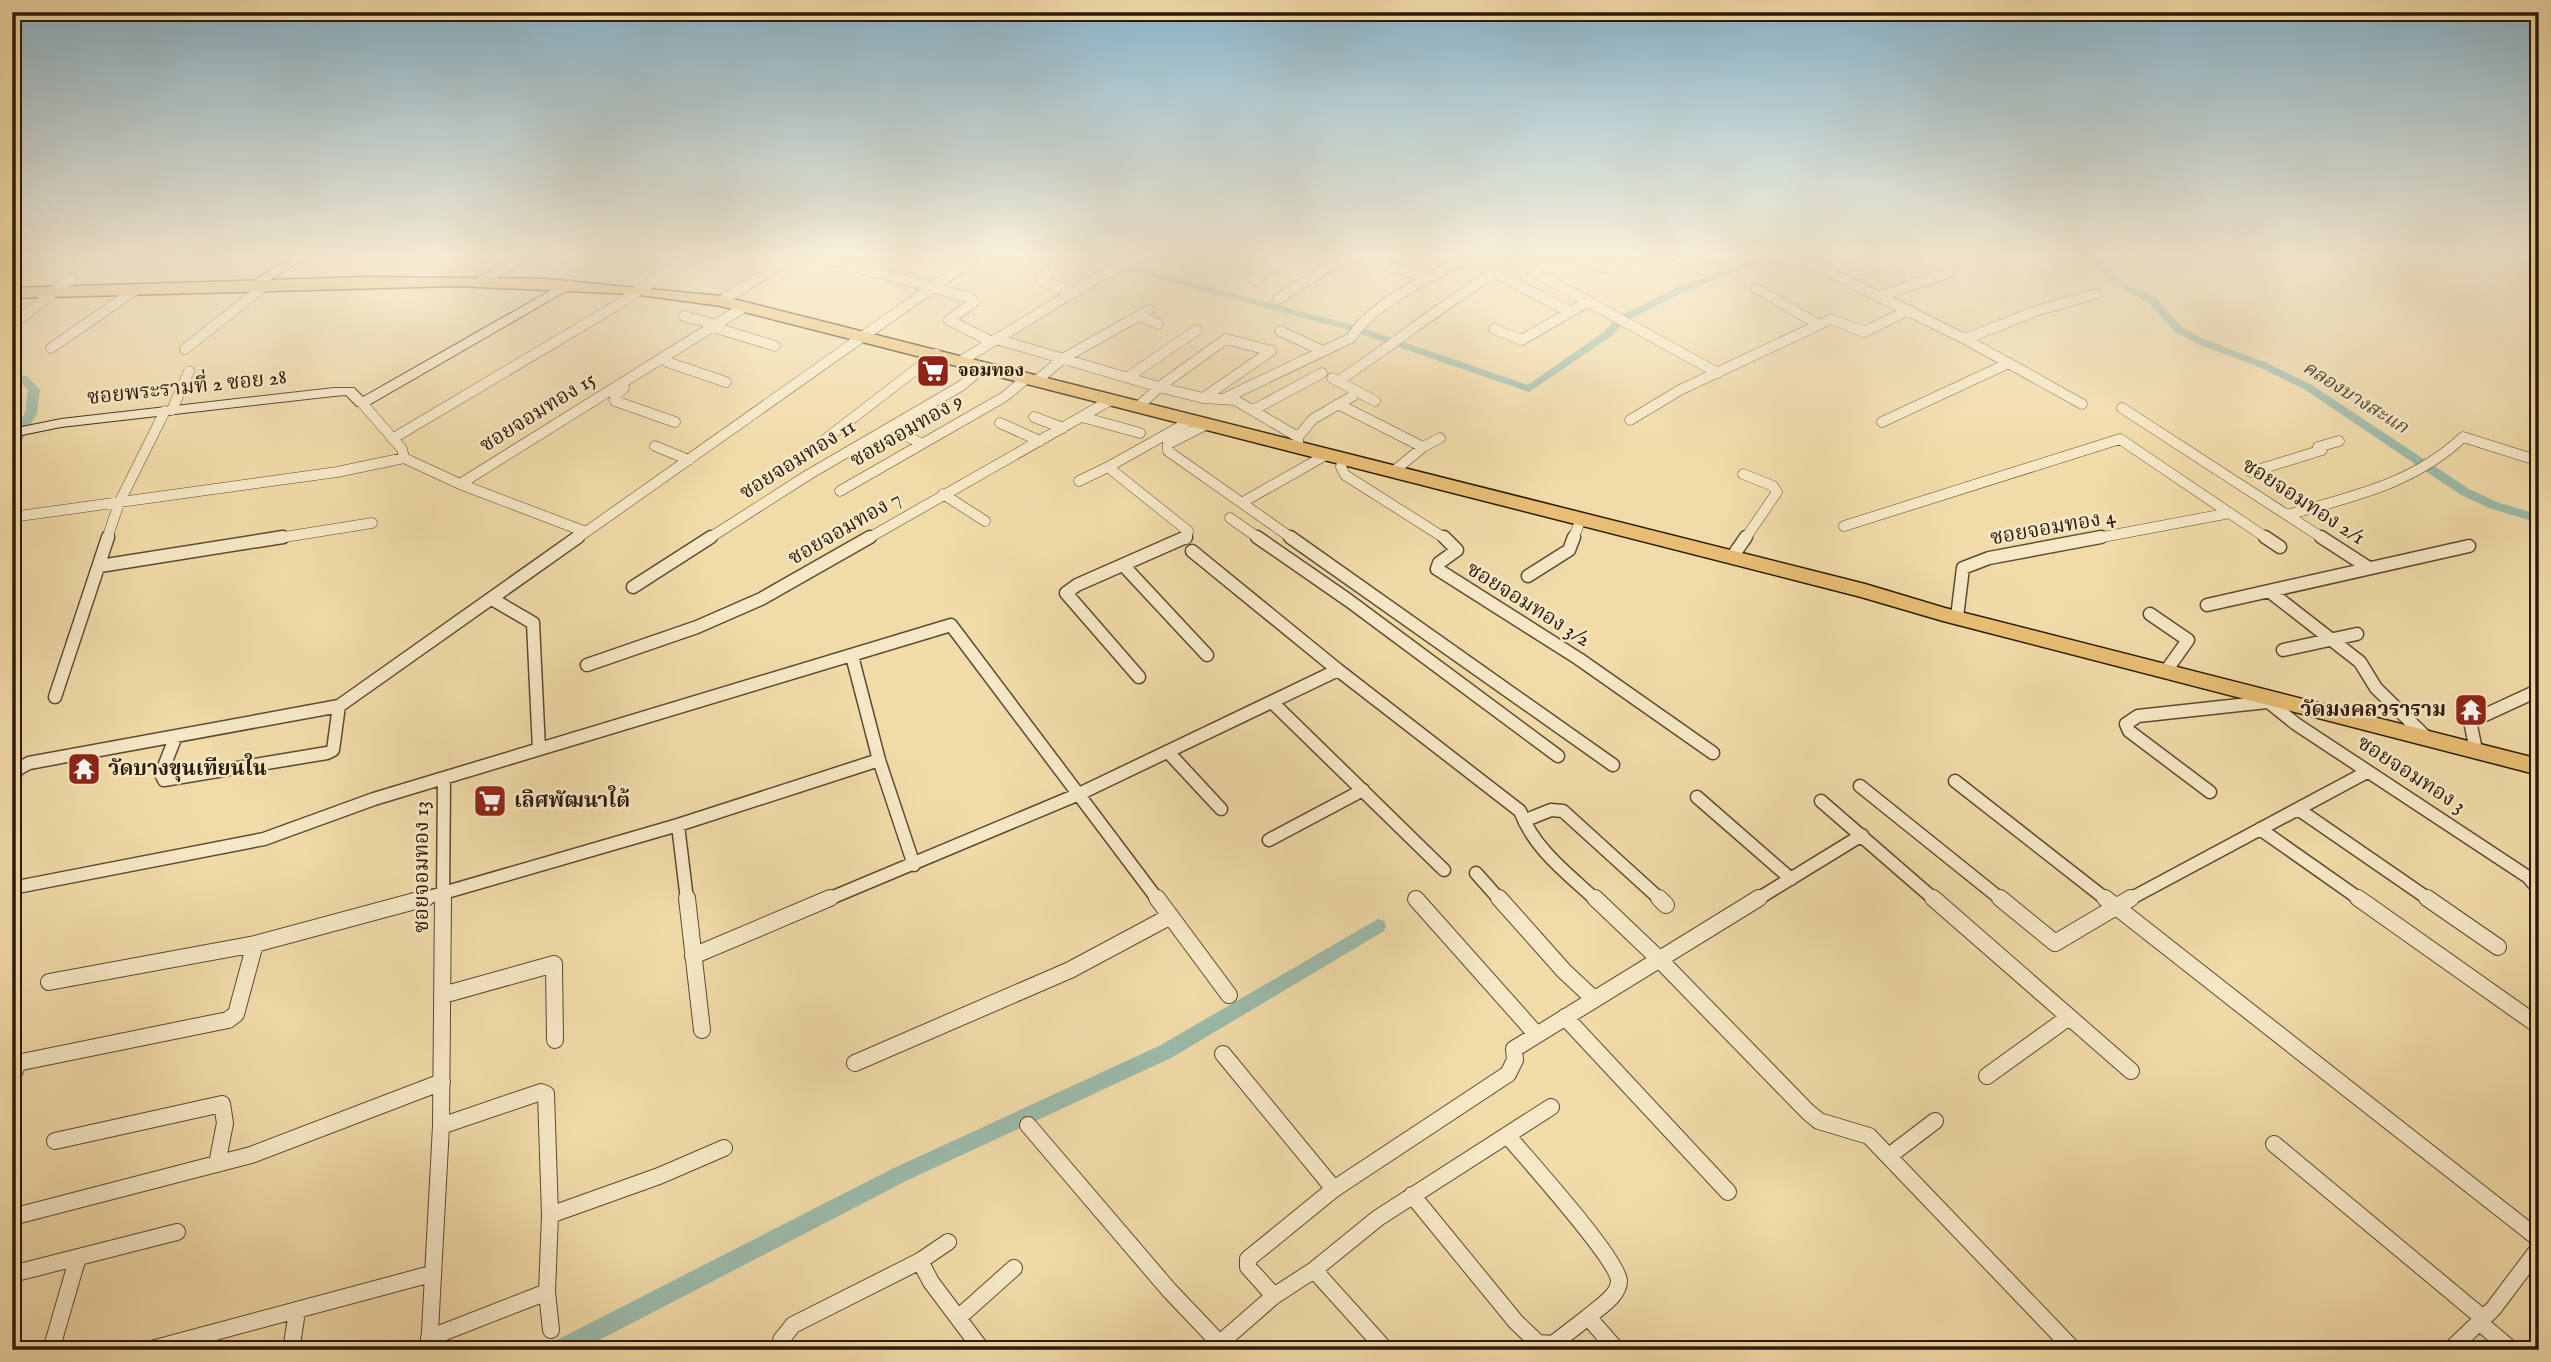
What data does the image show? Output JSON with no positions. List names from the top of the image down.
{
  "streets": {
    "street": [
      "ซอยพระรามที่ 2 ซอย 28",
      "ซอยจอมทอง 15",
      "ซอยจอมทอง 9",
      "ซอยจอมทอง 11",
      "ซอยจอมทอง 2/1",
      "ซอยจอมทอง 4",
      "ซอยจอมทอง 7",
      "ซอยจอมทอง 3/2",
      "ซอยจอมทอง 3",
      "ซอยจอมทอง 13"
    ]
  },
  "water": ["คลองบางสะแก"],
  "places": {
    "supermarket": ["จอมทอง", "เลิศพัฒนาใต้"],
    "temple": ["วัดมงคลวราราม", "วัดบางขุนเทียนใน"]
  }
}
